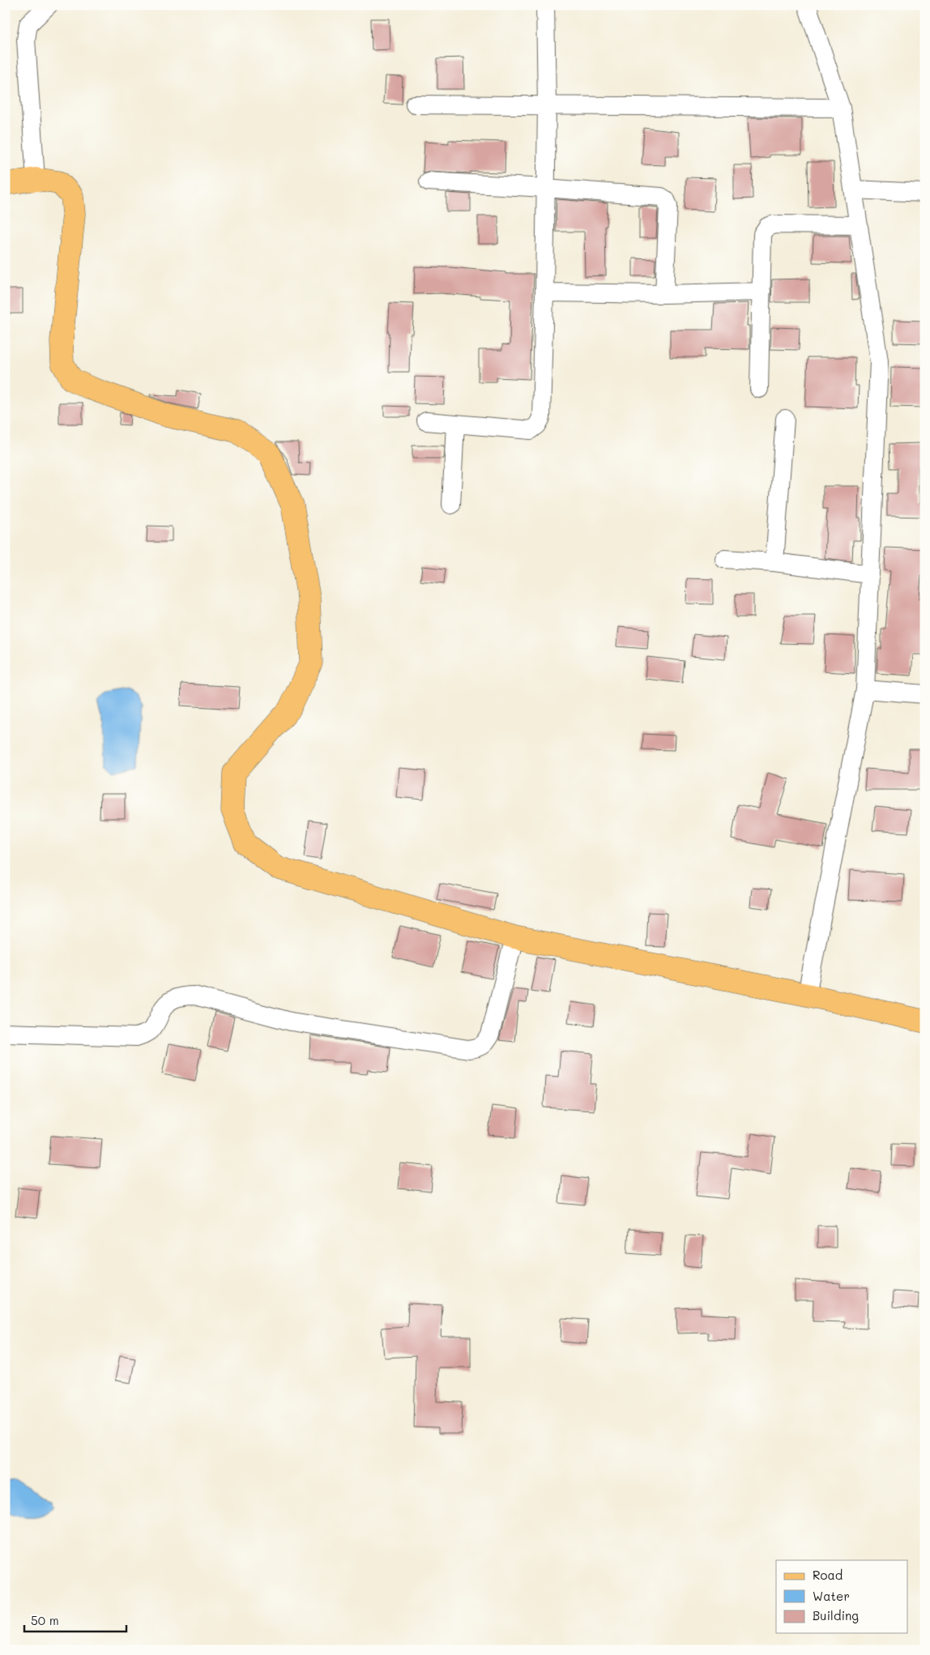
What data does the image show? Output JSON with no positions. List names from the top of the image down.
{
  "legend": ["Road", "Water", "Building"],
  "scale_bar": "50 m"
}
